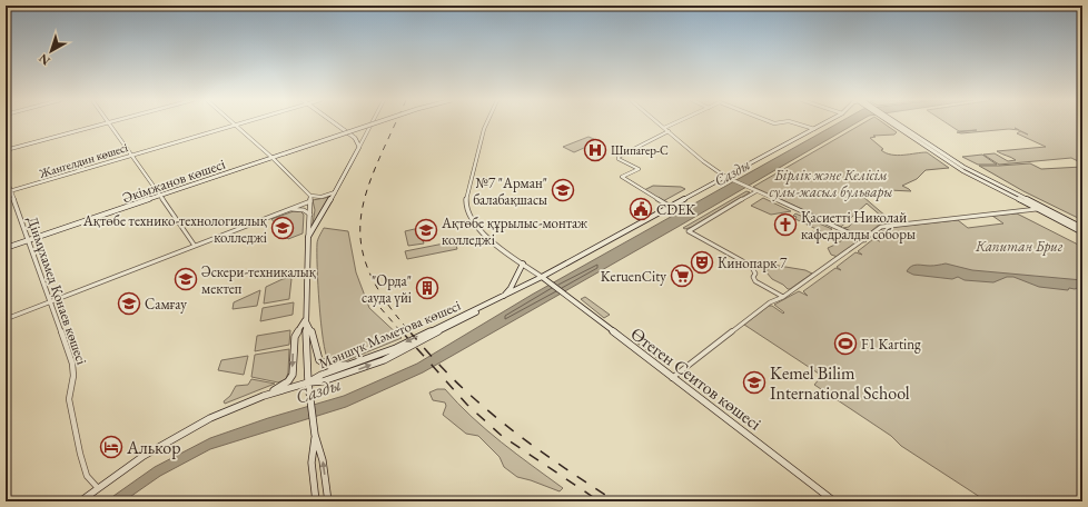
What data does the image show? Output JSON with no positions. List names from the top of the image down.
{
  "streets": {
    "main road": ["Әкімжанов көшесі", "Мәншүк Мәметова көшесі", "Өтеген Сеитов көшесі"],
    "street": ["Жангелдин көшесі", "Дінмұхамед Қонаев көшесі"]
  },
  "crossings": [
    ["Жангелдин көшесі", "Дінмұхамед Қонаев көшесі"],
    ["Әкімжанов көшесі", "Дінмұхамед Қонаев көшесі"],
    ["Дінмұхамед Қонаев көшесі", "Мәншүк Мәметова көшесі"],
    ["Мәншүк Мәметова көшесі", "Өтеген Сеитов көшесі"]
  ],
  "water": ["Сазды"],
  "parks": ["Бірлік және Келісім сулы-жасыл бульвары", "Капитан Бриг"],
  "places": {
    "hospital": ["Шипагер-С"],
    "school or university": [
      "№7 \"Арман\" балабақшасы",
      "Ақтөбе технико-технологиялық колледжі",
      "Ақтөбе құрылыс-монтаж колледжі",
      "Әскери-техникалық мектеп",
      "Самғау",
      "Kemel Bilim International School"
    ],
    "public building": ["CDEK"],
    "church": ["Қасиетті Николай кафедралды соборы"],
    "theatre": ["Кинопарк 7"],
    "supermarket": ["KeruenCity"],
    "building": ["\"Орда\" сауда үйі"],
    "sports": ["F1 Karting"],
    "hotel": ["Алькор"]
  },
  "north": "bottom left"
}
